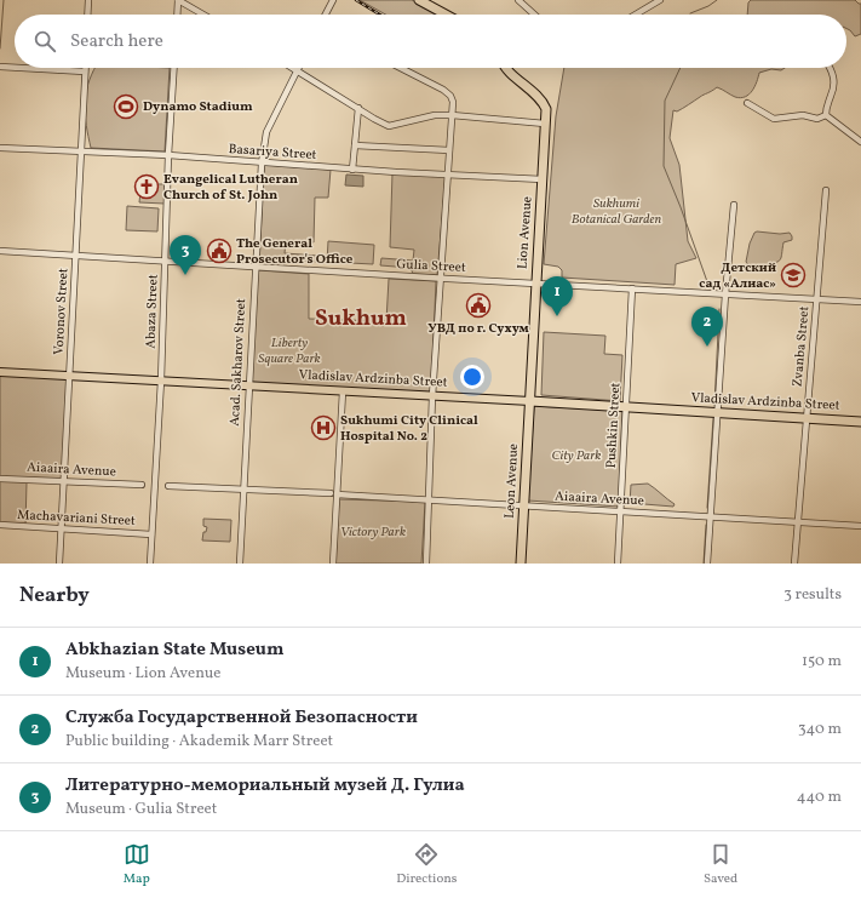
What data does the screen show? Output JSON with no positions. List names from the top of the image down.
{
  "streets": {
    "highway": ["Lion Avenue", "Vladislav Ardzinba Street", "Leon Avenue"],
    "street": [
      "Basariya Street",
      "Gulia Street",
      "Voronov Street",
      "Abaza Street",
      "Zvanba Street",
      "Acad. Sakharov Street",
      "Pushkin Street",
      "Aiaaira Avenue",
      "Machavariani Street"
    ]
  },
  "crossings": [
    ["Basariya Street", "Lion Avenue"],
    ["Basariya Street", "Voronov Street"],
    ["Basariya Street", "Abaza Street"],
    ["Basariya Street", "Acad. Sakharov Street"],
    ["Lion Avenue", "Gulia Street"],
    ["Lion Avenue", "Vladislav Ardzinba Street"],
    ["Lion Avenue", "Leon Avenue"],
    ["Gulia Street", "Voronov Street"],
    ["Gulia Street", "Abaza Street"],
    ["Gulia Street", "Zvanba Street"],
    ["Gulia Street", "Acad. Sakharov Street"],
    ["Gulia Street", "Pushkin Street"],
    ["Voronov Street", "Vladislav Ardzinba Street"],
    ["Voronov Street", "Aiaaira Avenue"],
    ["Voronov Street", "Machavariani Street"],
    ["Abaza Street", "Vladislav Ardzinba Street"],
    ["Abaza Street", "Machavariani Street"],
    ["Zvanba Street", "Vladislav Ardzinba Street"],
    ["Zvanba Street", "Aiaaira Avenue"],
    ["Acad. Sakharov Street", "Vladislav Ardzinba Street"],
    ["Acad. Sakharov Street", "Aiaaira Avenue"],
    ["Vladislav Ardzinba Street", "Pushkin Street"],
    ["Vladislav Ardzinba Street", "Leon Avenue"],
    ["Pushkin Street", "Aiaaira Avenue"],
    ["Aiaaira Avenue", "Leon Avenue"]
  ],
  "districts": ["Sukhum"],
  "parks": [
    "Sukhumi Botanical Garden",
    "Liberty Square Park",
    "City Park",
    "Victory Park"
  ],
  "places": {
    "sports": ["Dynamo Stadium"],
    "church": ["Evangelical Lutheran Church of St. John"],
    "public building": ["The General Prosecutor's Office", "УВД по г. Сухум"],
    "school or university": ["Детский сад «Алиас»"],
    "hospital": ["Sukhumi City Clinical Hospital No. 2"]
  },
  "page": {
    "search": "Search here",
    "pins": ["3", "1", "2"],
    "heading": ["Nearby", "3 results"],
    "list": [
      {
        "mark": "1",
        "name": "Abkhazian State Museum",
        "note": "Museum · Lion Avenue",
        "value": "150 m"
      },
      {
        "mark": "2",
        "name": "Служба Государственной Безопасности",
        "note": "Public building · Akademik Marr Street",
        "value": "340 m"
      },
      {
        "mark": "3",
        "name": "Литературно-мемориальный музей Д. Гулиа",
        "note": "Museum · Gulia Street",
        "value": "440 m"
      }
    ],
    "nav": ["Map", "Directions", "Saved"]
  }
}
